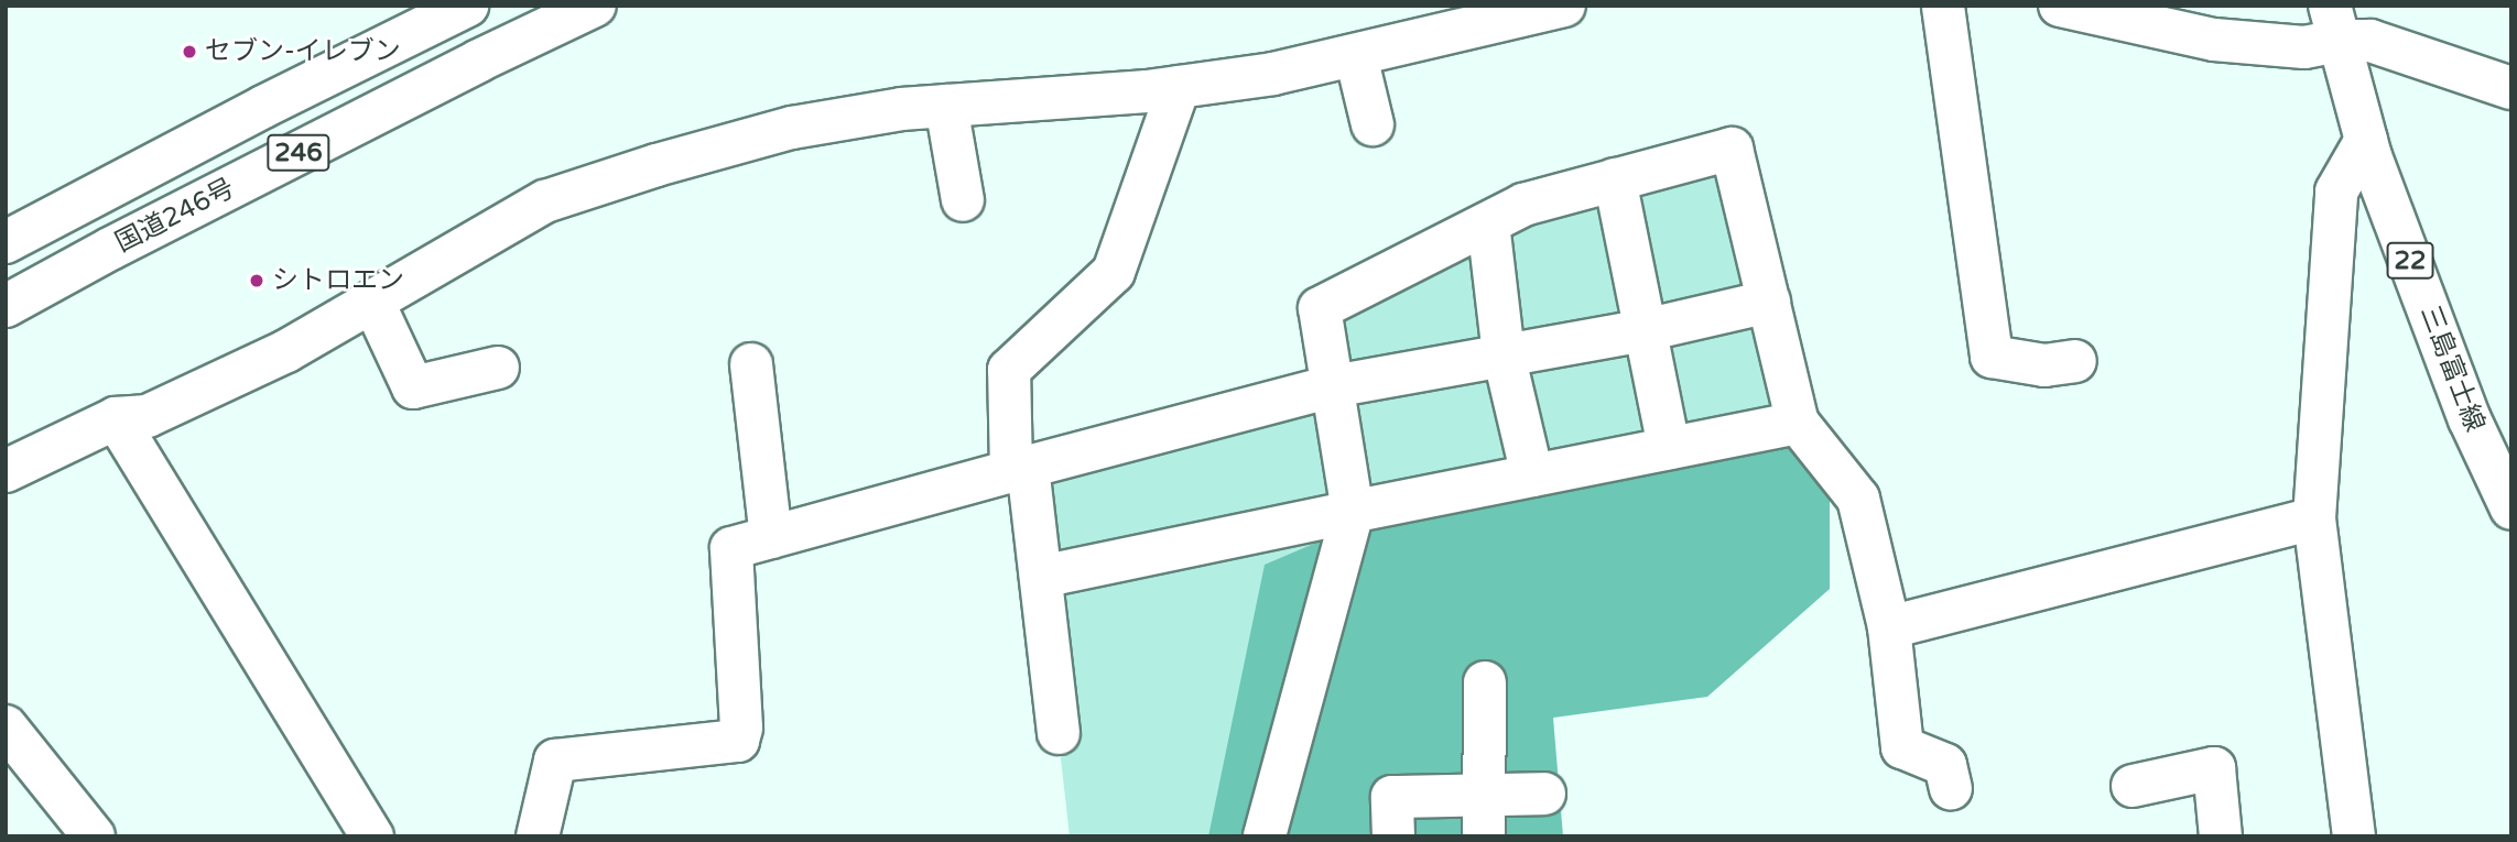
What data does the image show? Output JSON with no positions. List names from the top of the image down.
{
  "streets": {
    "main road": [
      "246",
      "国道246号",
      "22",
      "三島富士線"
    ]
  },
  "places": ["セブン-イレブン", "シトロエン"]
}
